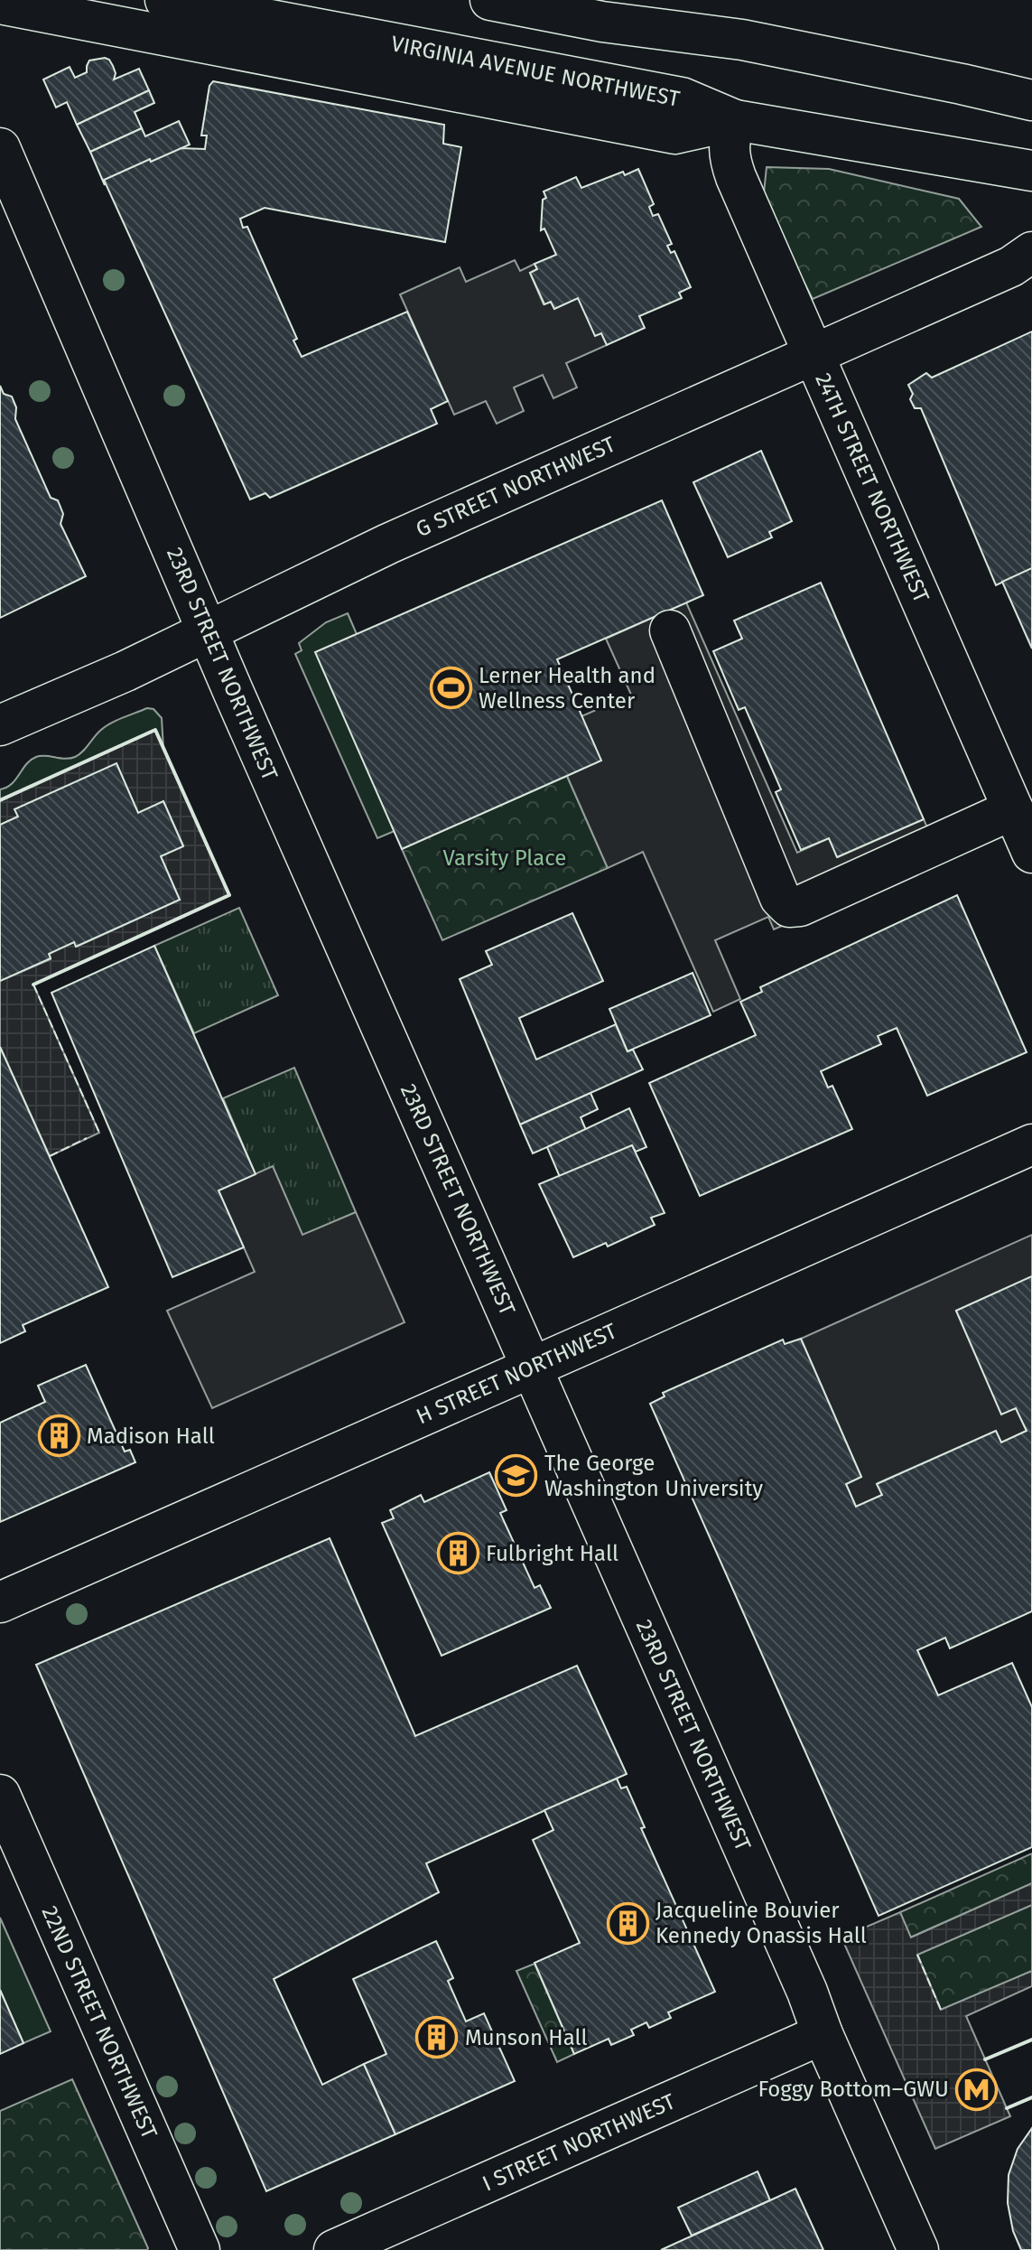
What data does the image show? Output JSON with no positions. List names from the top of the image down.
{
  "streets": {
    "main road": [
      "VIRGINIA AVENUE NORTHWEST",
      "G STREET NORTHWEST",
      "24TH STREET NORTHWEST",
      "23RD STREET NORTHWEST",
      "H STREET NORTHWEST",
      "22ND STREET NORTHWEST",
      "I STREET NORTHWEST"
    ]
  },
  "crossings": [
    ["VIRGINIA AVENUE NORTHWEST", "24TH STREET NORTHWEST"],
    ["G STREET NORTHWEST", "24TH STREET NORTHWEST"],
    ["G STREET NORTHWEST", "23RD STREET NORTHWEST"],
    ["23RD STREET NORTHWEST", "H STREET NORTHWEST"],
    ["23RD STREET NORTHWEST", "I STREET NORTHWEST"]
  ],
  "parks": ["Varsity Place"],
  "places": {
    "sports": ["Lerner Health and Wellness Center"],
    "building": [
      "Madison Hall",
      "Fulbright Hall",
      "Jacqueline Bouvier Kennedy Onassis Hall",
      "Munson Hall"
    ],
    "school or university": ["The George Washington University"],
    "metro station": ["Foggy Bottom–GWU"]
  }
}
